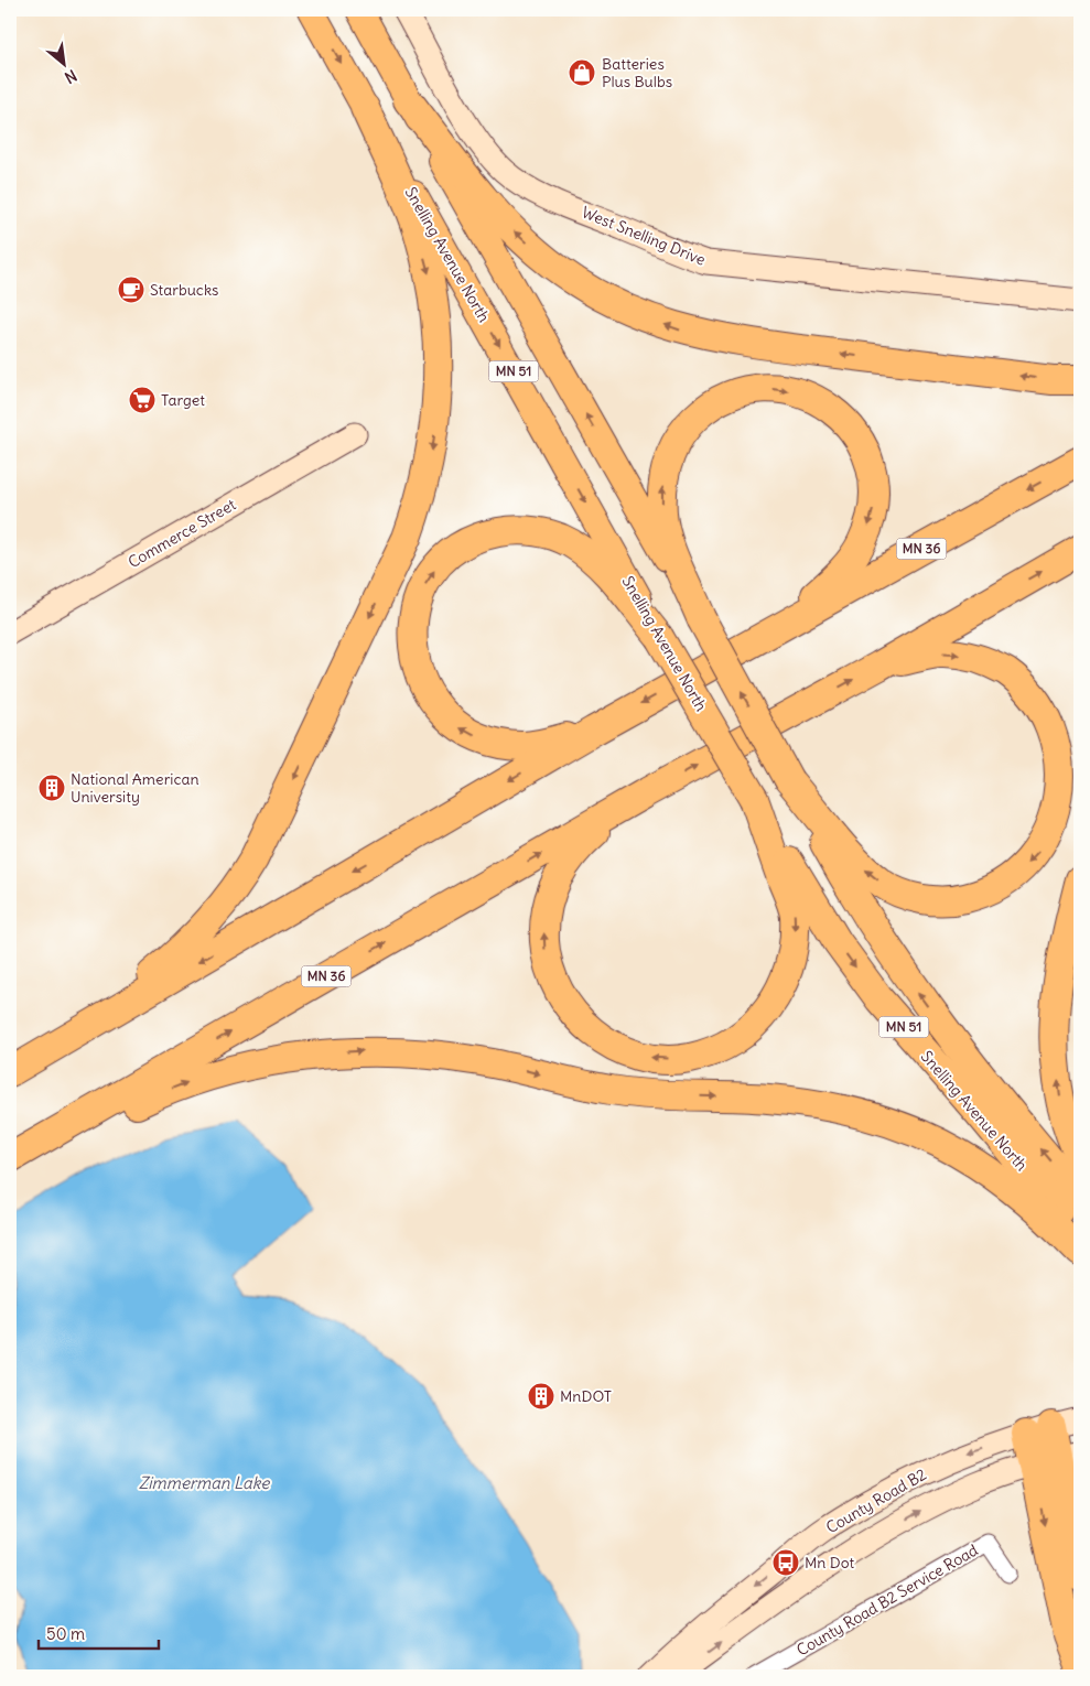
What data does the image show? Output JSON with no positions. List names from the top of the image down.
{
  "streets": {
    "highway": ["Snelling Avenue North", "MN 51", "MN 36"],
    "street": [
      "West Snelling Drive",
      "Commerce Street",
      "County Road B2",
      "County Road B2 Service Road"
    ]
  },
  "water": ["Zimmerman Lake"],
  "places": {
    "shop": ["Batteries Plus Bulbs"],
    "cafe": ["Starbucks"],
    "supermarket": ["Target"],
    "building": ["National American University", "MnDOT"],
    "bus stop": ["Mn Dot"]
  },
  "scale_bar": "50 m",
  "north": "bottom right"
}
